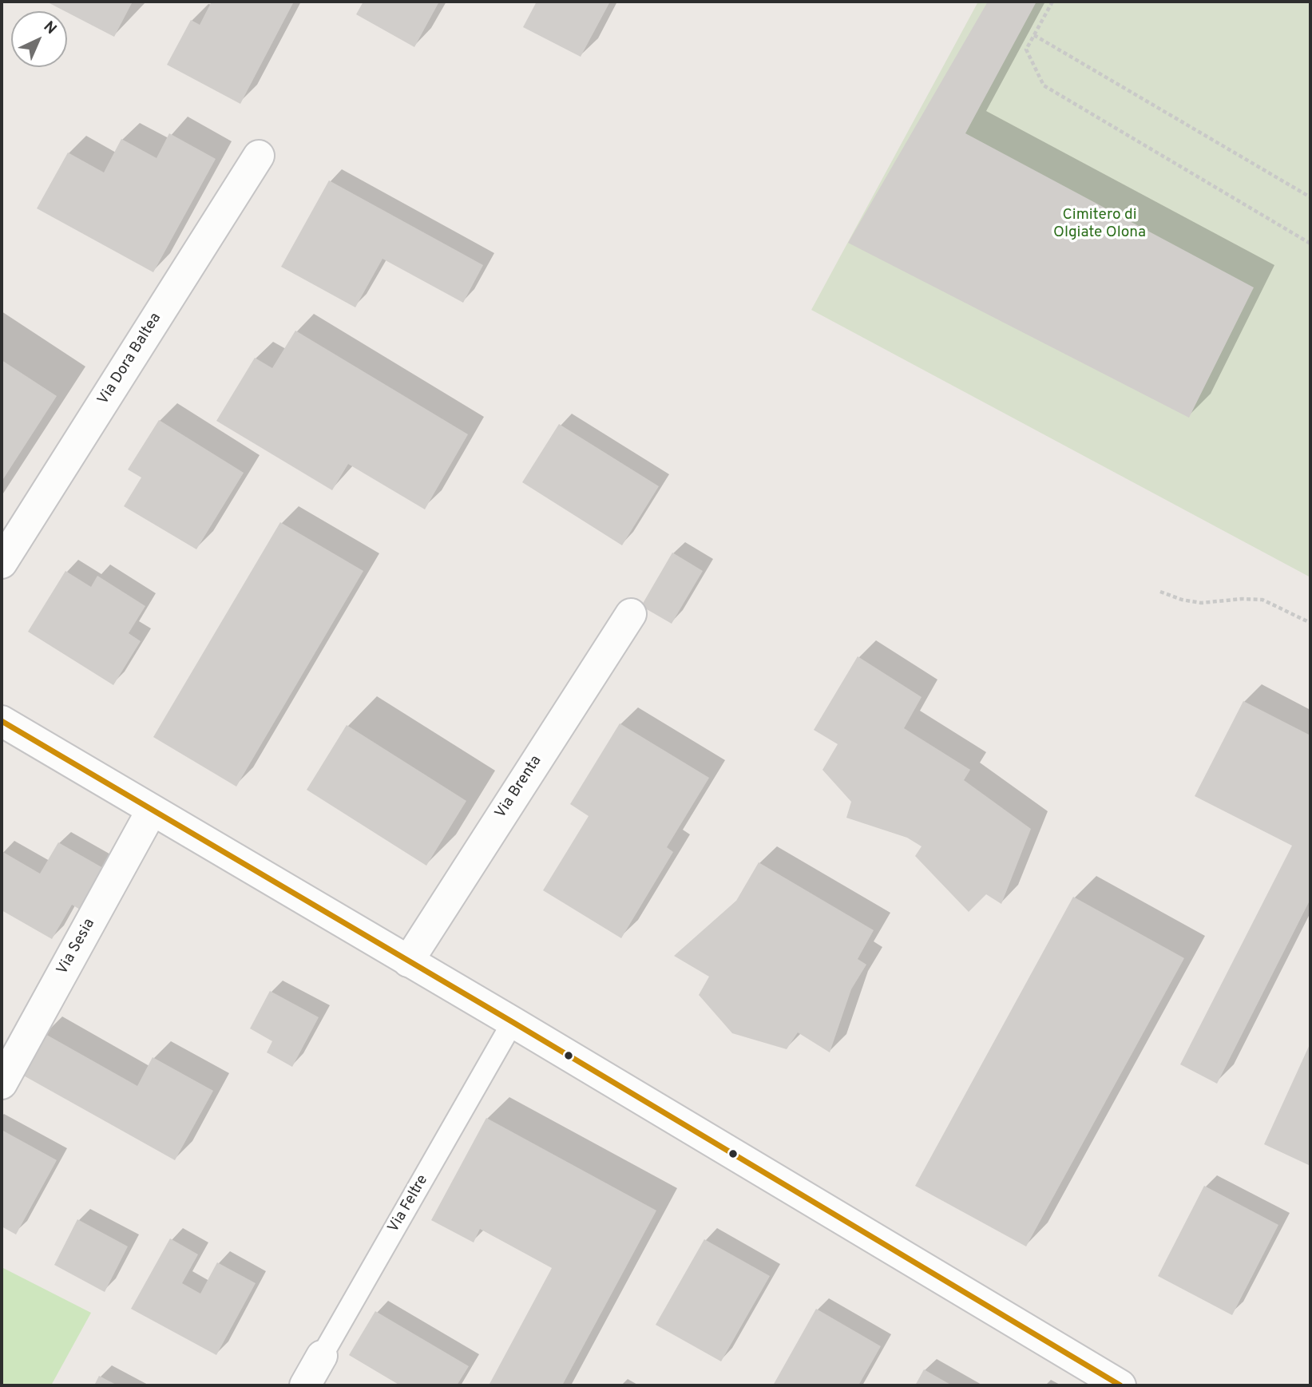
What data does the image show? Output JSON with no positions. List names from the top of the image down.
{
  "streets": {
    "street": [
      "Via Dora Baltea",
      "Via Brenta",
      "Via Sesia",
      "Via Feltre"
    ]
  },
  "parks": ["Cimitero di Olgiate Olona"],
  "north": "top right"
}
